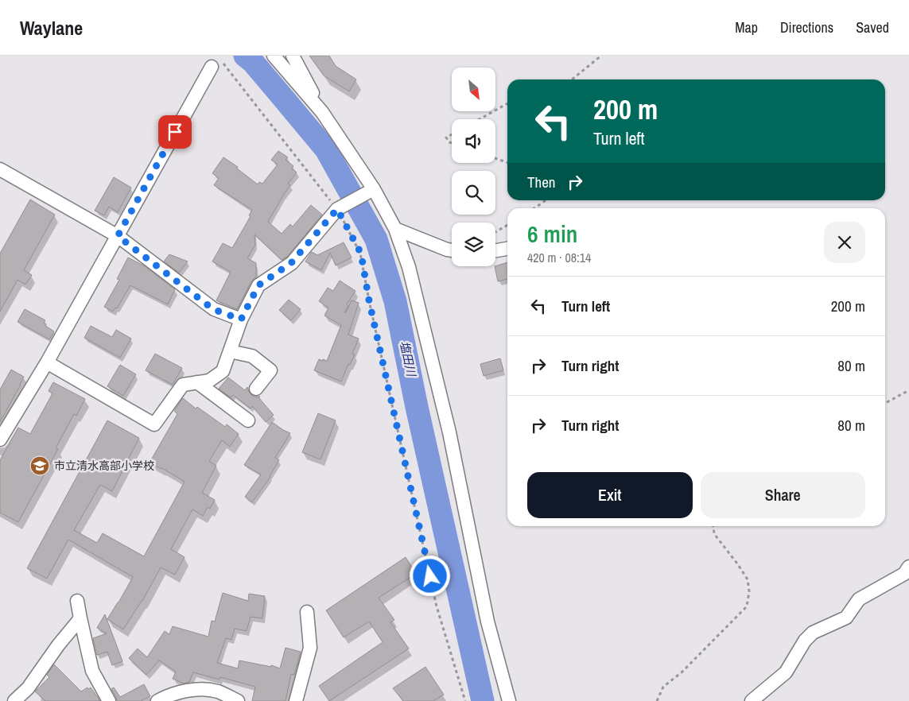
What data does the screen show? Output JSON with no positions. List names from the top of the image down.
{
  "water": ["塩田川"],
  "places": {
    "school or university": ["市立清水高部小学校"]
  },
  "north": "bottom right",
  "page": {
    "header": "Waylane",
    "nav": ["Map", "Directions", "Saved"],
    "turn": ["200 m", "Turn left"],
    "then": "Then",
    "heading": ["6 min", "420 m · 08:14"],
    "list": [
      {
        "name": "Turn left",
        "value": "200 m"
      },
      {
        "name": "Turn right",
        "value": "80 m"
      },
      {
        "name": "Turn right",
        "value": "80 m"
      }
    ],
    "buttons": ["Exit", "Share"]
  }
}
